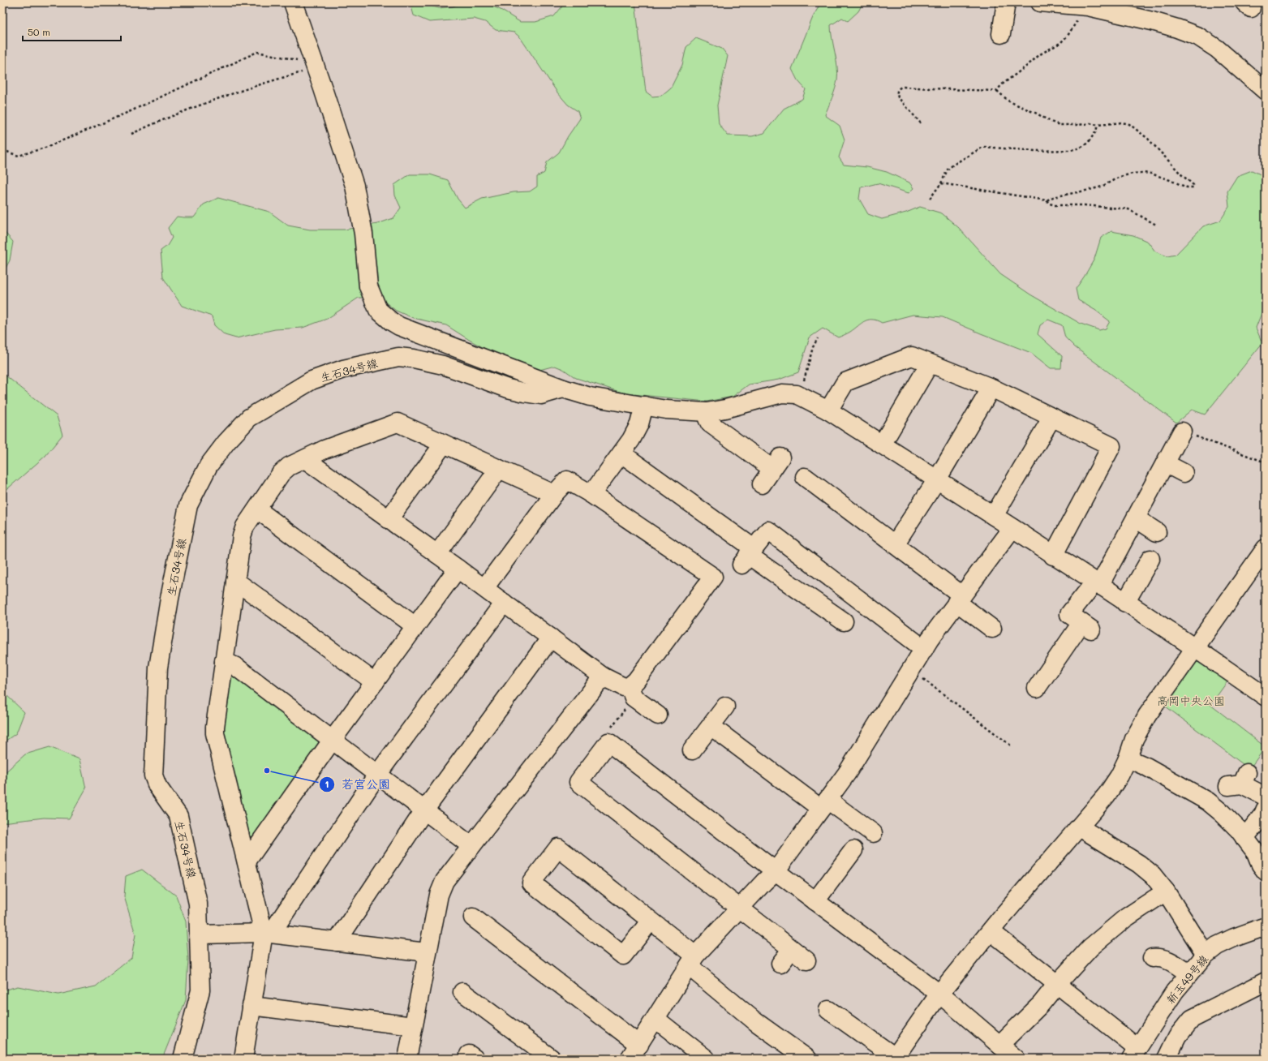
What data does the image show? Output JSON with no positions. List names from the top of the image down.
{
  "streets": {
    "street": ["生石34号線", "新玉49号線"]
  },
  "parks": ["高岡中央公園"],
  "places": ["若宮公園"],
  "scale_bar": "50 m"
}
